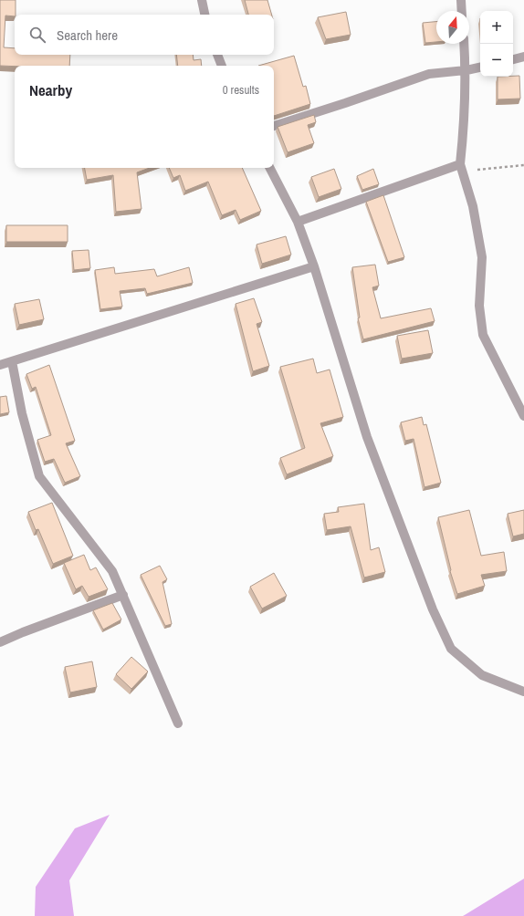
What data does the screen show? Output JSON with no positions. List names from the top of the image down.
{
  "north": "top",
  "page": {
    "map_buttons": ["+", "−"],
    "search": "Search here",
    "heading": ["Nearby", "0 results"]
  }
}
